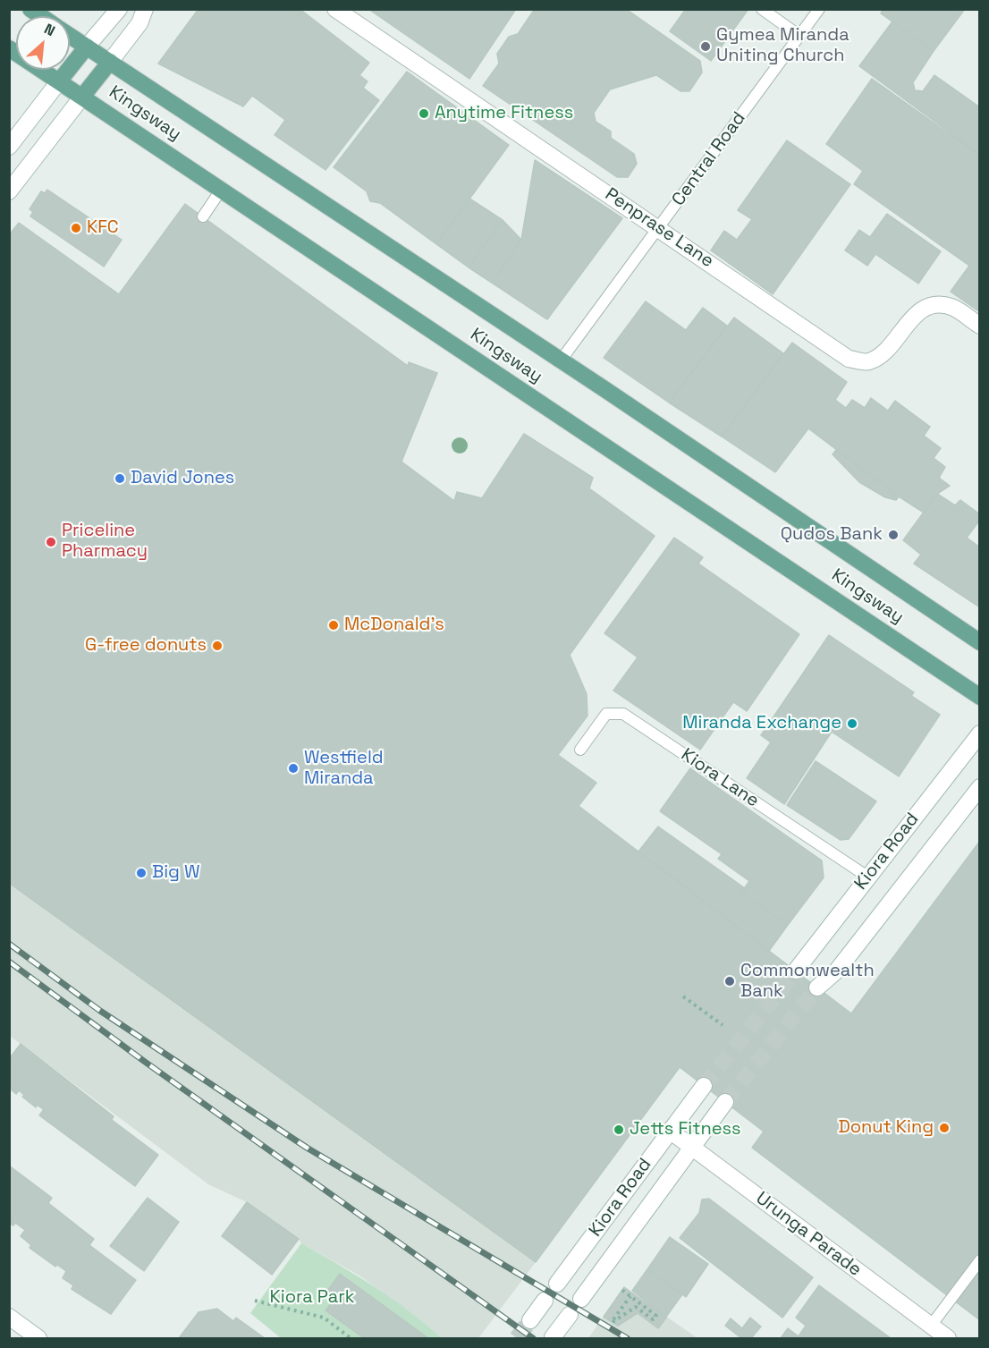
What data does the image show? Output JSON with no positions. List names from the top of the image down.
{
  "streets": {
    "main road": ["Kingsway"],
    "street": ["Penprase Lane", "Kiora Road", "Urunga Parade"],
    "lane": ["Central Road", "Kiora Lane"]
  },
  "crossings": [
    ["Kingsway", "Central Road"],
    ["Central Road", "Penprase Lane"],
    ["Kiora Lane", "Kiora Road"],
    ["Kiora Road", "Urunga Parade"]
  ],
  "parks": ["Kiora Park"],
  "places": [
    "Gymea Miranda Uniting Church",
    "Anytime Fitness",
    "KFC",
    "David Jones",
    "Qudos Bank",
    "Priceline Pharmacy",
    "McDonald's",
    "G-free donuts",
    "Miranda Exchange",
    "Westfield Miranda",
    "Big W",
    "Commonwealth Bank",
    "Donut King",
    "Jetts Fitness"
  ],
  "north": "top right"
}
